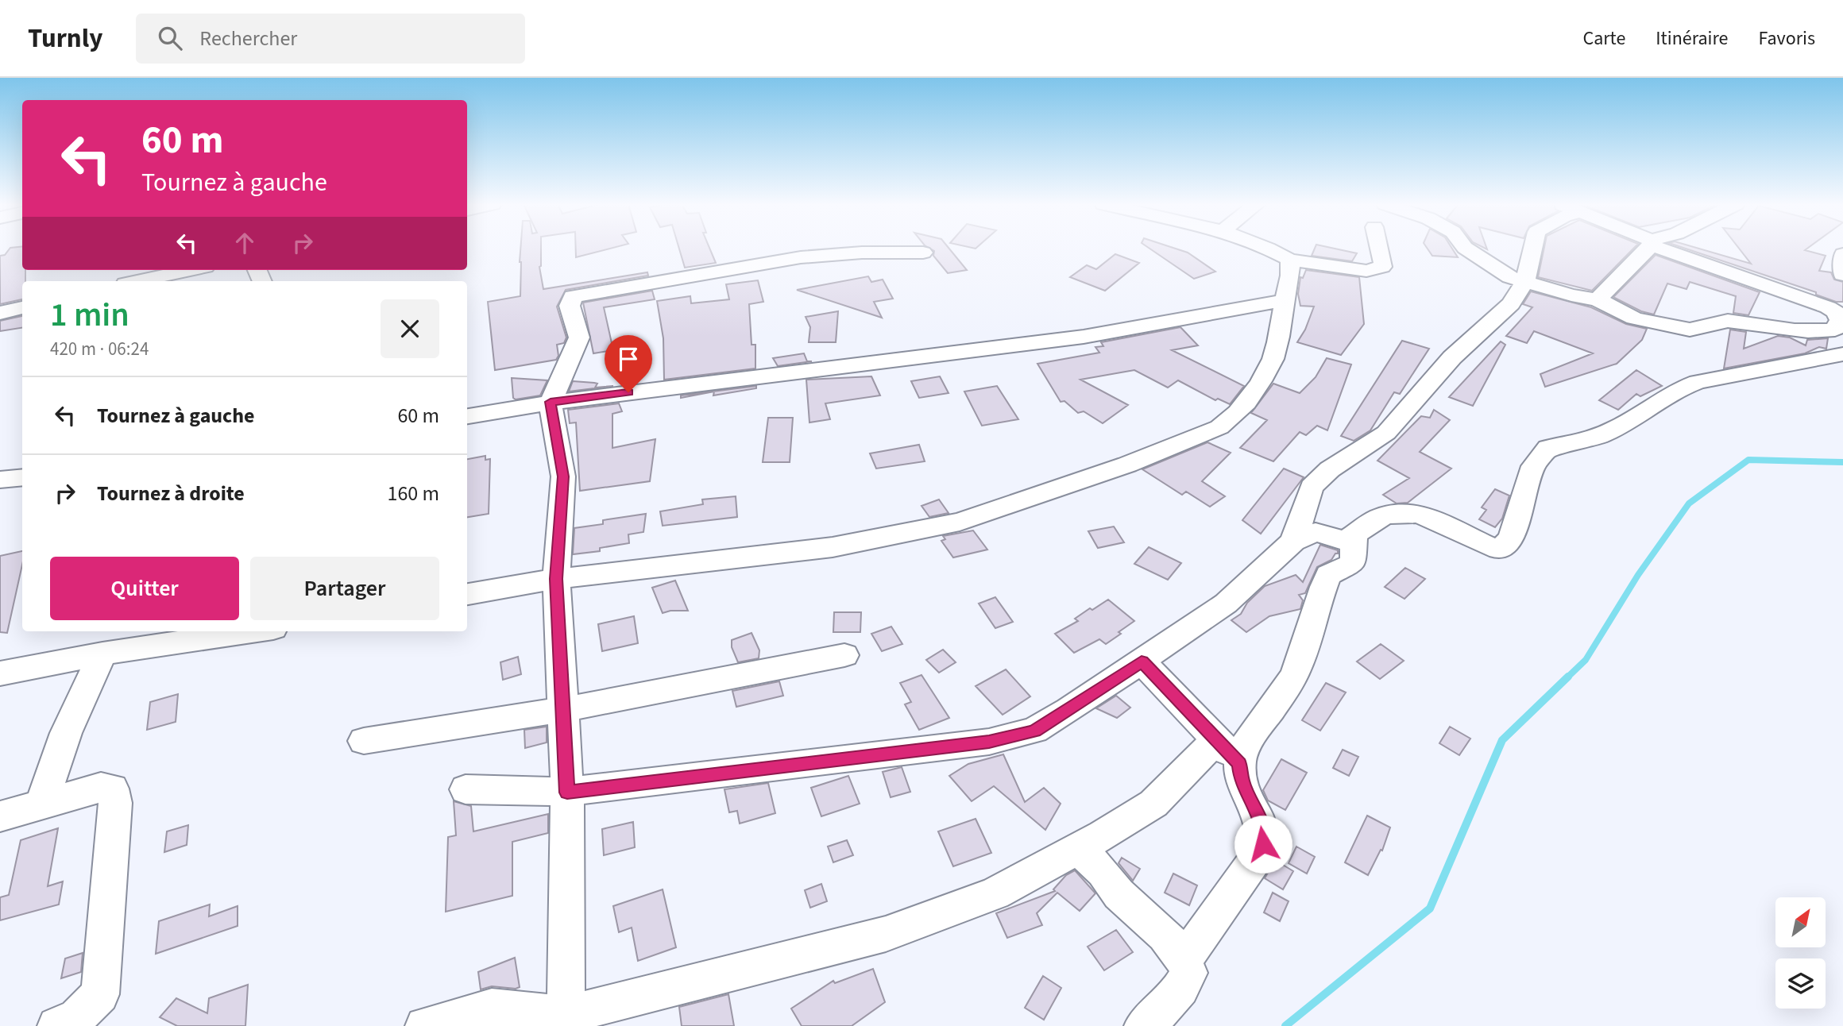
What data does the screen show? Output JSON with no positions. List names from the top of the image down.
{
  "north": "top right",
  "page": {
    "header": "Turnly",
    "search": "Rechercher",
    "nav": ["Carte", "Itinéraire", "Favoris"],
    "turn": ["60 m", "Tournez à gauche"],
    "heading": ["1 min", "420 m · 06:24"],
    "list": [
      {
        "name": "Tournez à gauche",
        "value": "60 m"
      },
      {
        "name": "Tournez à droite",
        "value": "160 m"
      }
    ],
    "buttons": ["Quitter", "Partager"]
  }
}
